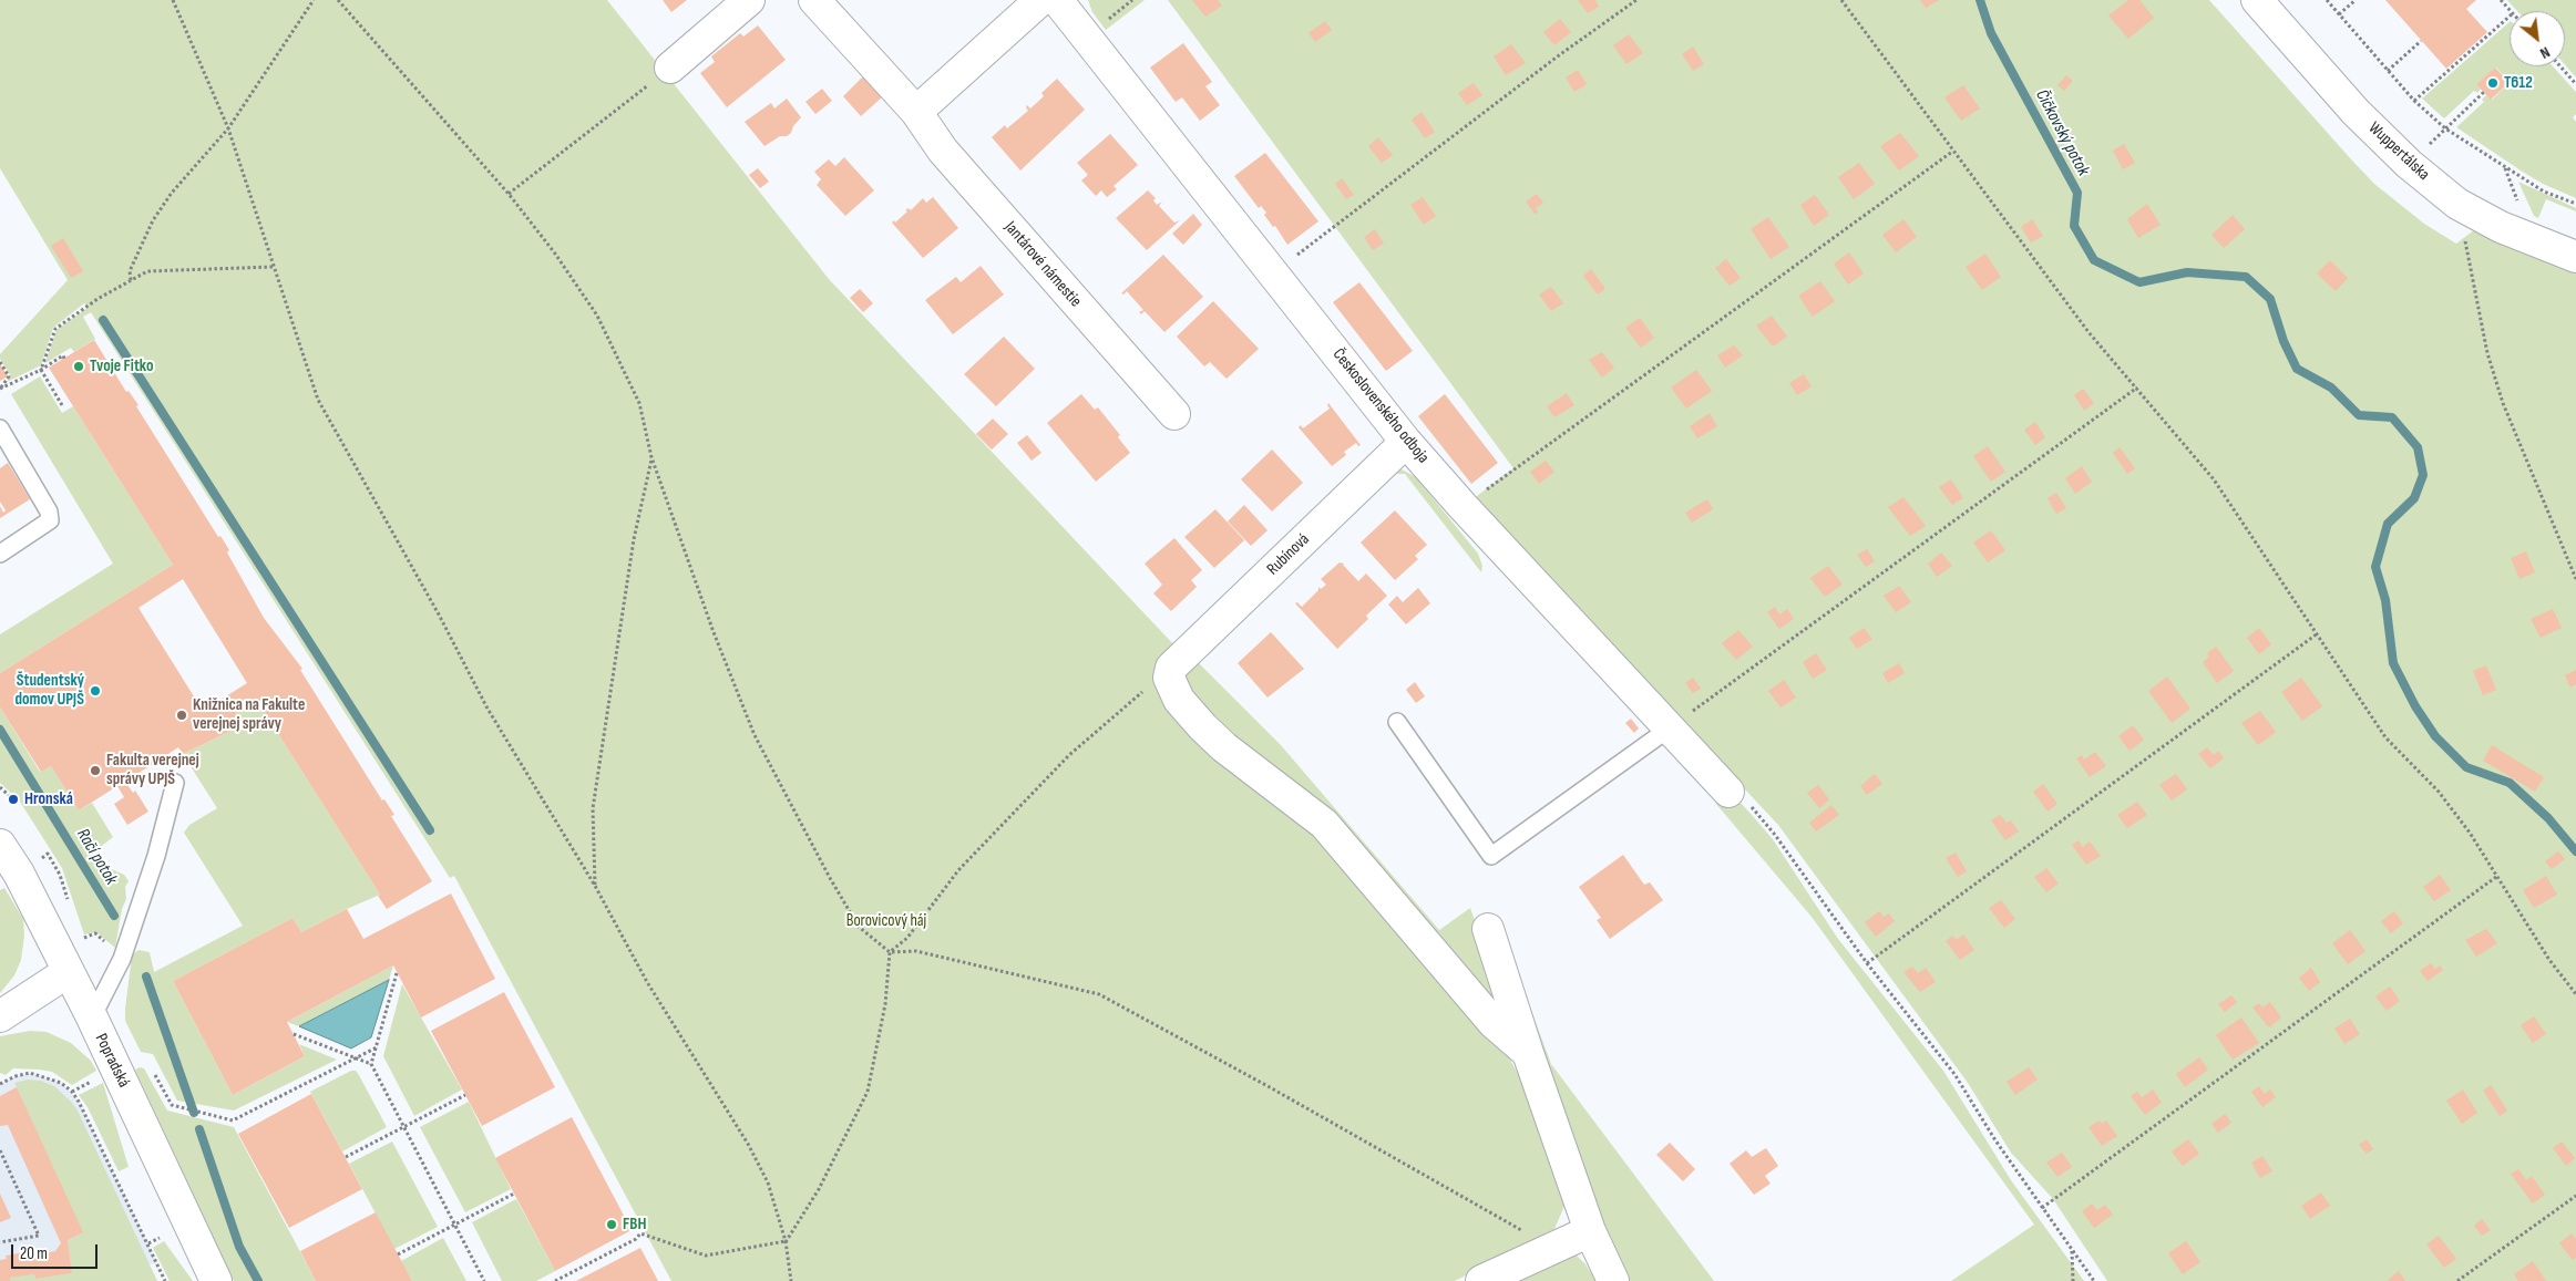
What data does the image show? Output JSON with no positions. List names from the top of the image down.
{
  "streets": {
    "street": [
      "Wuppertálska",
      "Jantárové námestie",
      "Československého odboja",
      "Rubínová",
      "Popradská"
    ]
  },
  "crossings": [
    ["Československého odboja", "Rubínová"]
  ],
  "water": ["Čičkovský potok", "Račí potok"],
  "parks": ["Borovicový háj"],
  "places": [
    "T612",
    "Tvoje Fitko",
    "Študentský domov UPJŠ",
    "Knižnica na Fakulte verejnej správy",
    "Fakulta verejnej správy UPJŠ",
    "Hronská",
    "FBH"
  ],
  "scale_bar": "20 m",
  "north": "bottom right"
}
